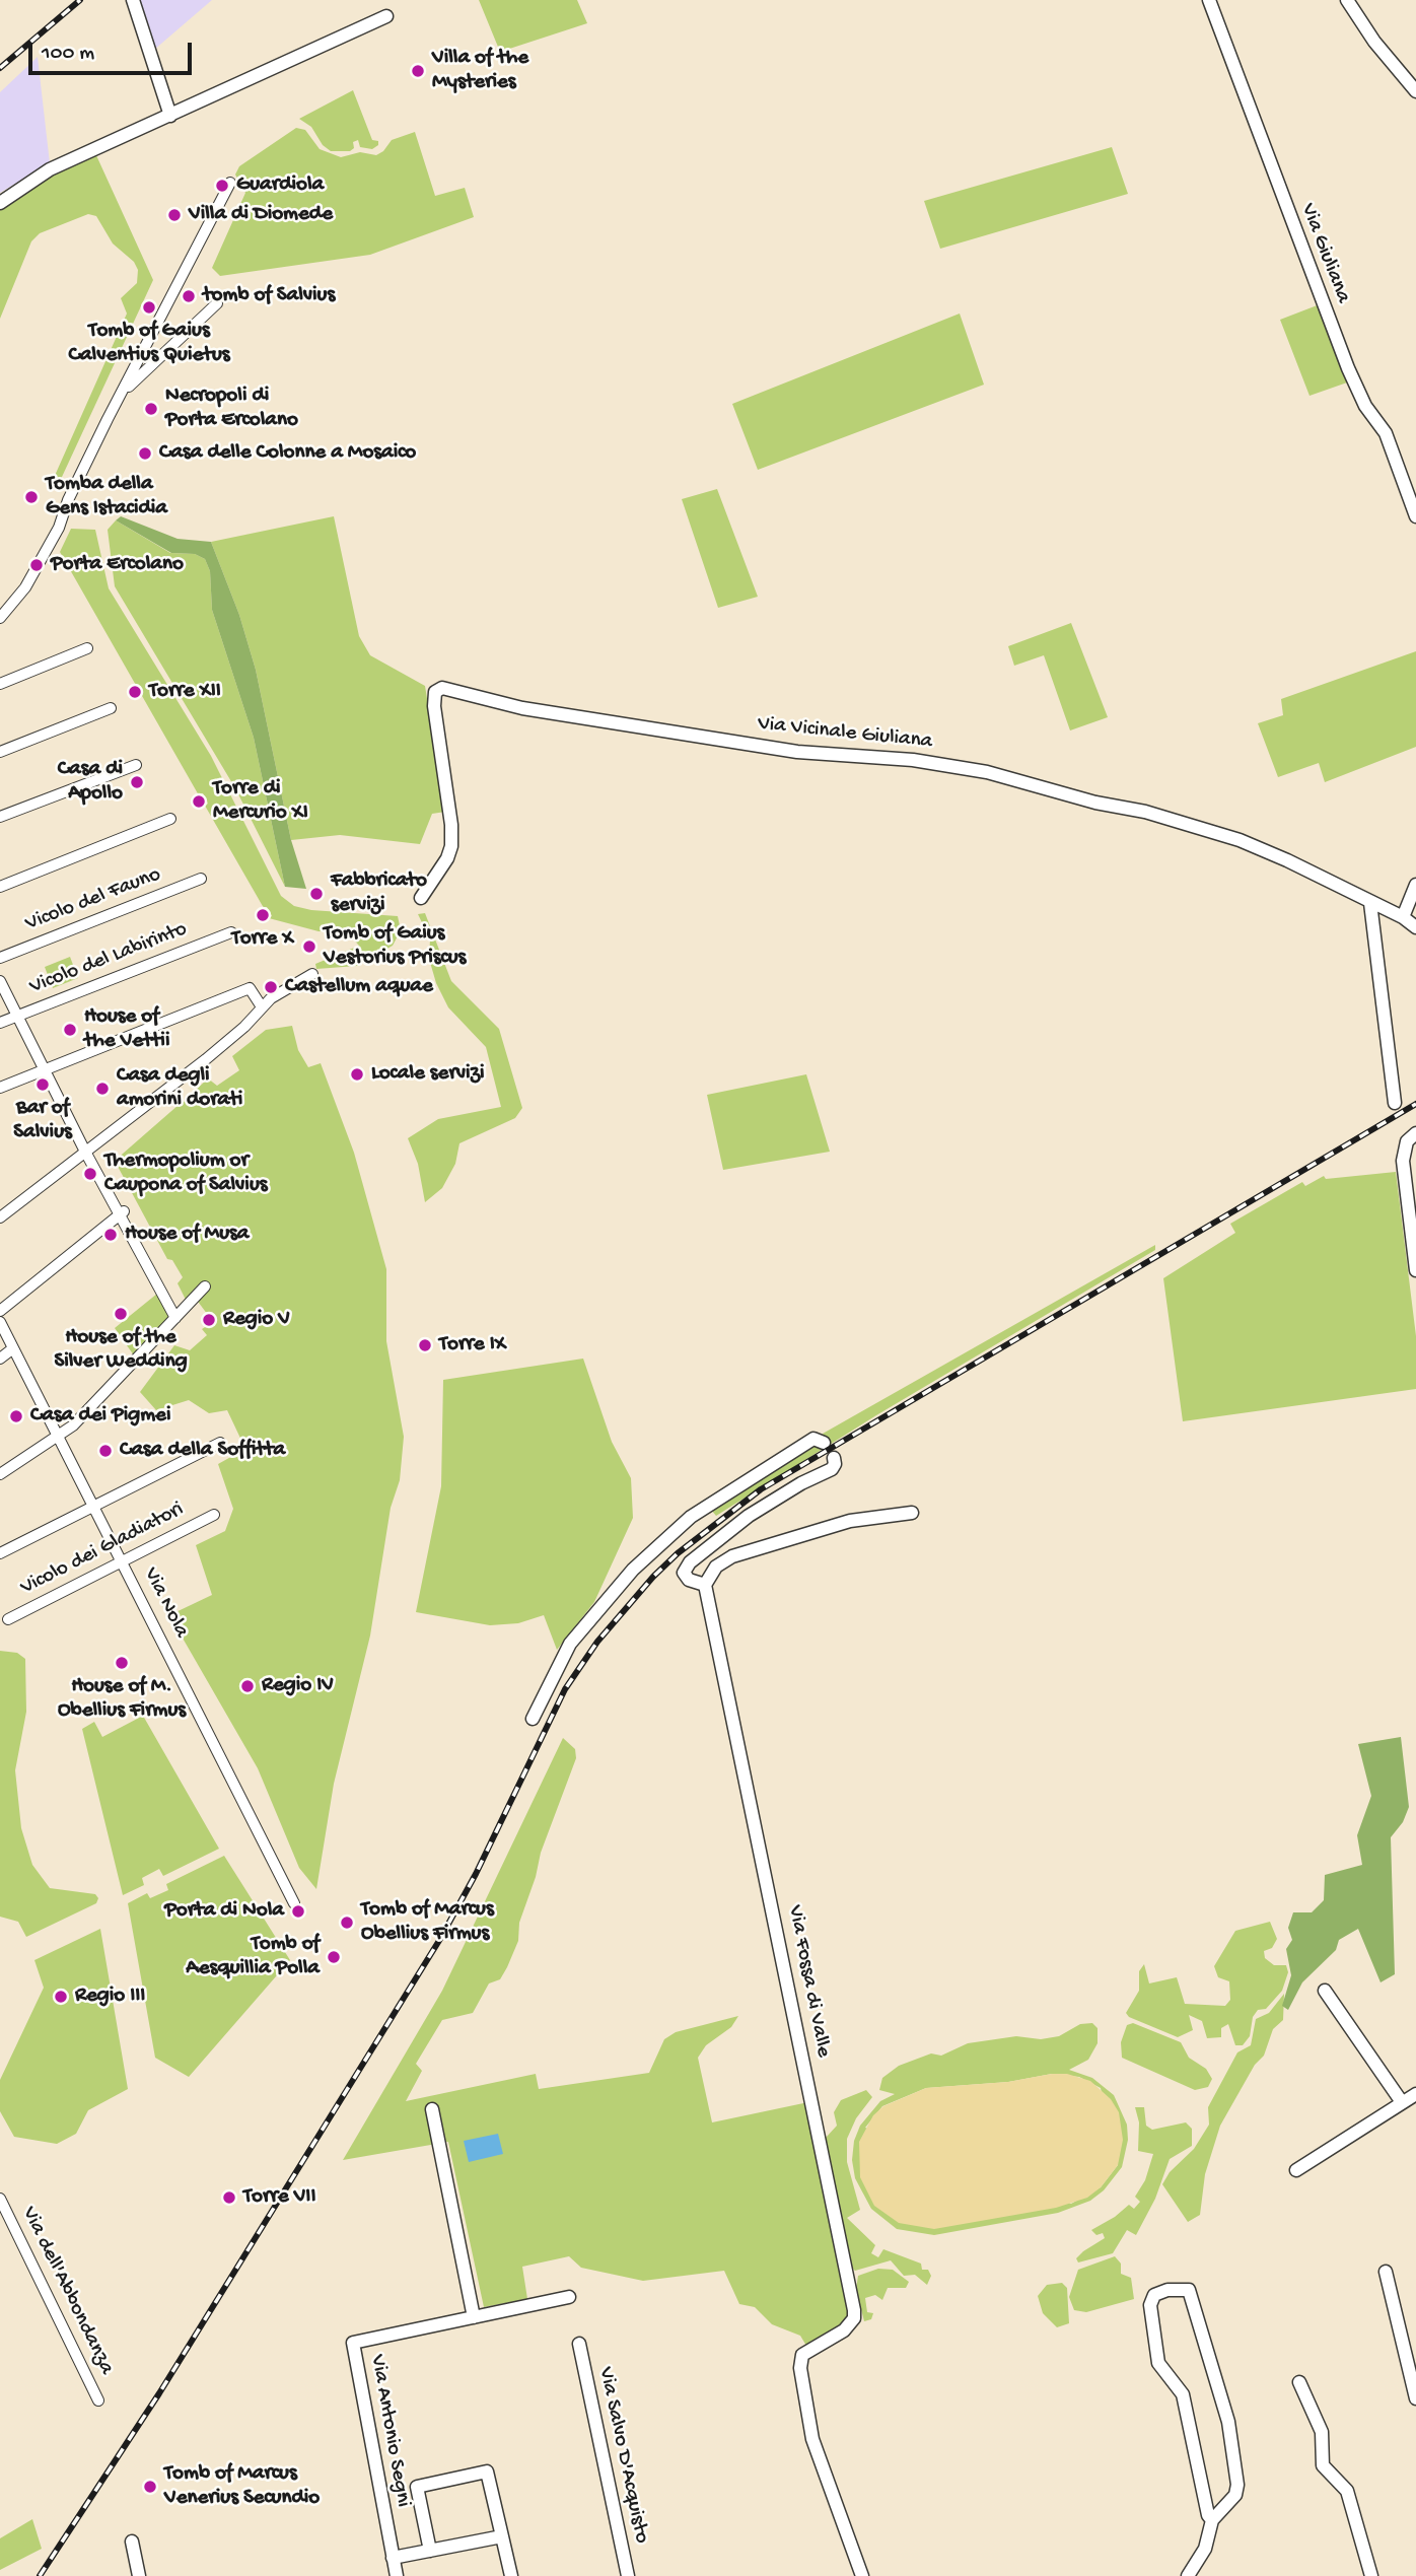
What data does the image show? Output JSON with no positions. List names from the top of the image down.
{
  "streets": {
    "street": [
      "Via Giuliana",
      "Via Vicinale Giuliana",
      "Vicolo del Fauno",
      "Vicolo del Labirinto",
      "Vicolo dei Gladiatori",
      "Via Nola",
      "Via Fossa di Valle",
      "Via dell'Abbondanza",
      "Via Antonio Segni",
      "Via Salvo D'Acquisto"
    ]
  },
  "crossings": [
    ["Vicolo dei Gladiatori", "Via Nola"]
  ],
  "places": [
    "Villa of the Mysteries",
    "Guardiola",
    "Villa di Diomede",
    "tomb of Salvius",
    "Tomb of Gaius Calventius Quietus",
    "Necropoli di Porta Ercolano",
    "Casa delle Colonne a Mosaico",
    "Tomba della Gens Istacidia",
    "Porta Ercolano",
    "Torre XII",
    "Casa di Apollo",
    "Torre di Mercurio XI",
    "Fabbricato servizi",
    "Torre X",
    "Tomb of Gaius Vestorius Priscus",
    "Castellum aquae",
    "House of the Vettii",
    "Locale servizi",
    "Bar of Salvius",
    "Casa degli amorini dorati",
    "Thermopolium or Caupona of Salvius",
    "House of Musa",
    "House of the Silver Wedding",
    "Regio V",
    "Torre IX",
    "Casa dei Pigmei",
    "Casa della Soffitta",
    "House of M. Obellius Firmus",
    "Regio IV",
    "Porta di Nola",
    "Tomb of Marcus Obellius Firmus",
    "Tomb of Aesquillia Polla",
    "Regio III",
    "Torre VII",
    "Tomb of Marcus Venerius Secundio"
  ],
  "scale_bar": "100 m"
}
